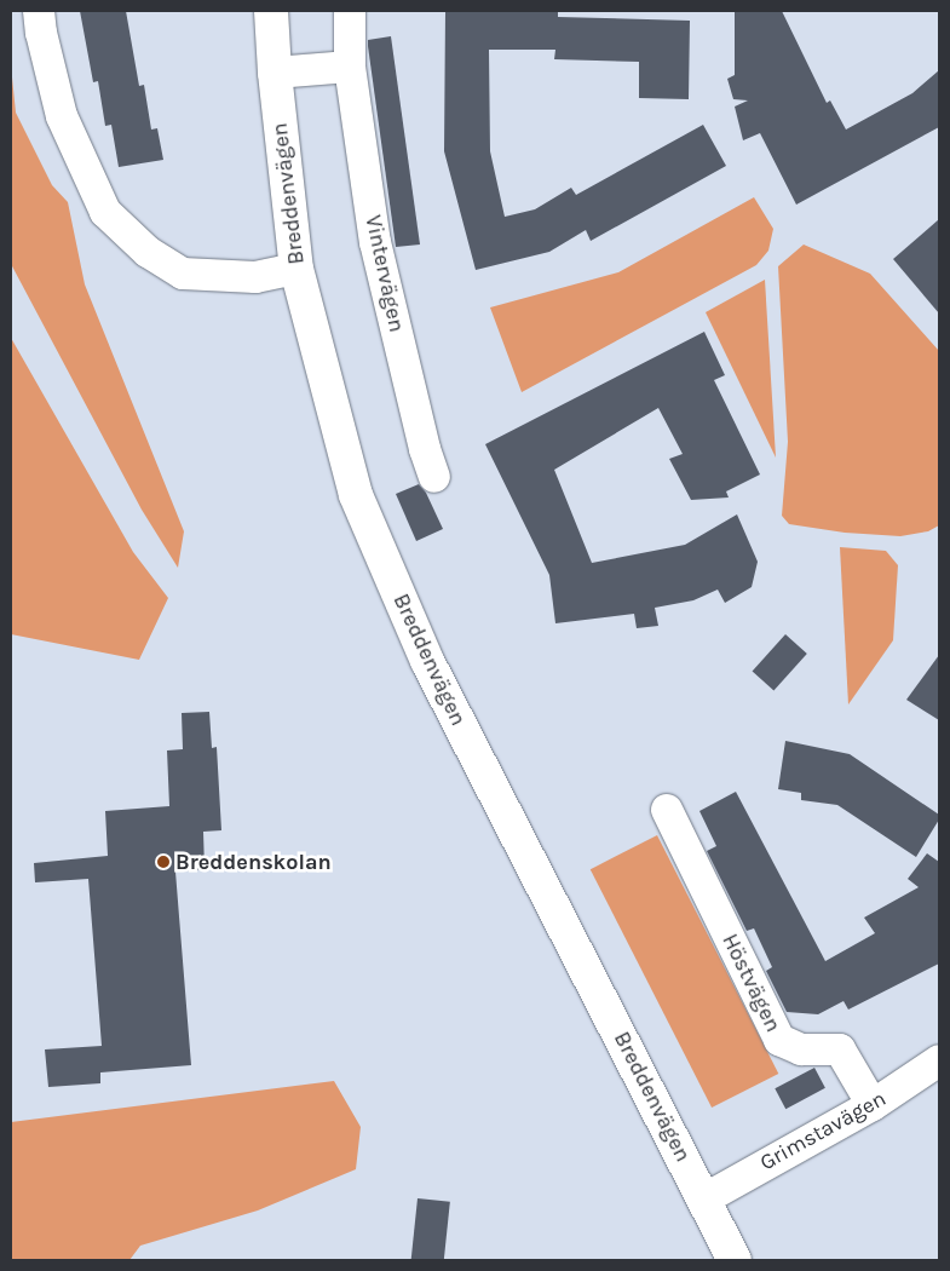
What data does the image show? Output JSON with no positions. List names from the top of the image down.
{
  "streets": {
    "street": [
      "Breddenvägen",
      "Vintervägen",
      "Höstvägen",
      "Grimstavägen"
    ]
  },
  "crossings": [
    ["Breddenvägen", "Grimstavägen"],
    ["Höstvägen", "Grimstavägen"]
  ],
  "places": ["Breddenskolan"]
}
